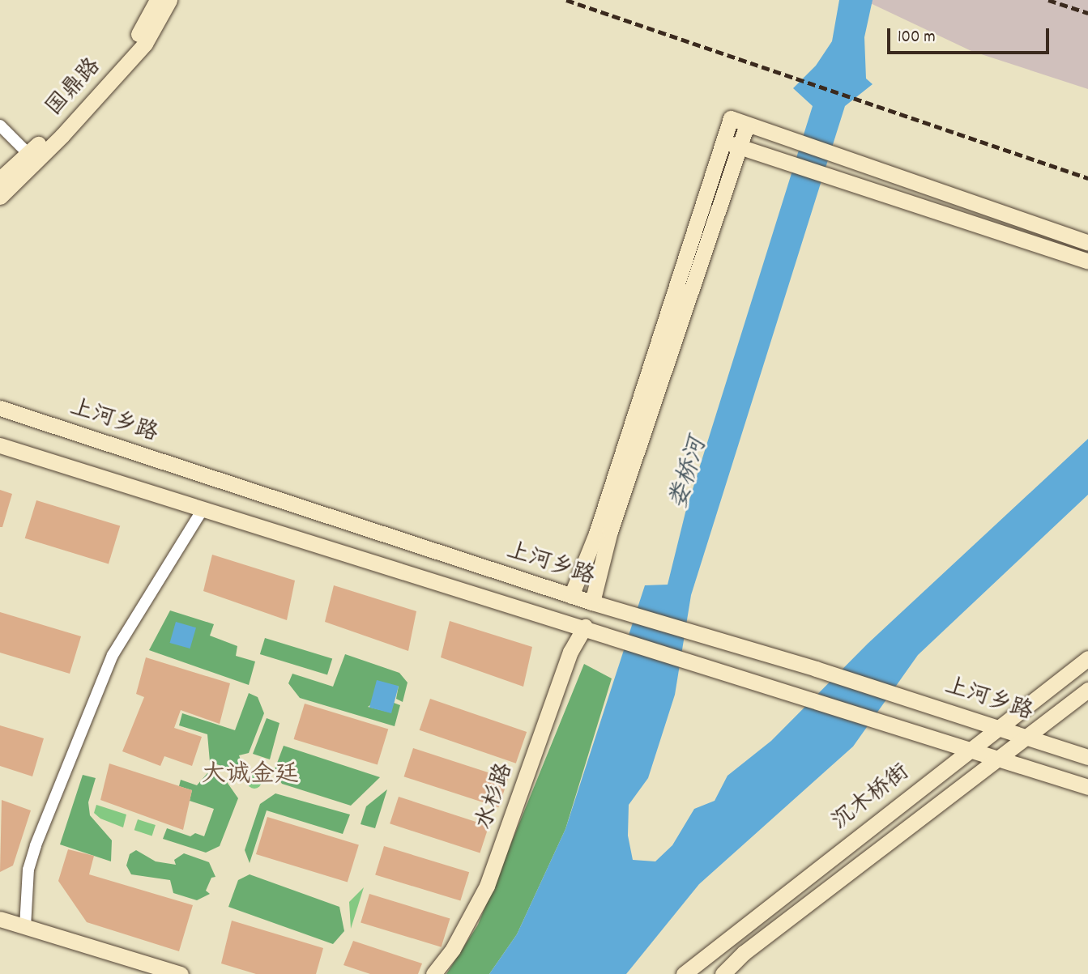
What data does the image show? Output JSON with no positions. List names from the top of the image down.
{
  "streets": {
    "street": [
      "国鼎路",
      "上河乡路",
      "水杉路",
      "沉木桥街"
    ]
  },
  "crossings": [
    ["上河乡路", "沉木桥街"]
  ],
  "districts": ["大诚金廷"],
  "water": ["娄桥河"],
  "scale_bar": "100 m"
}
